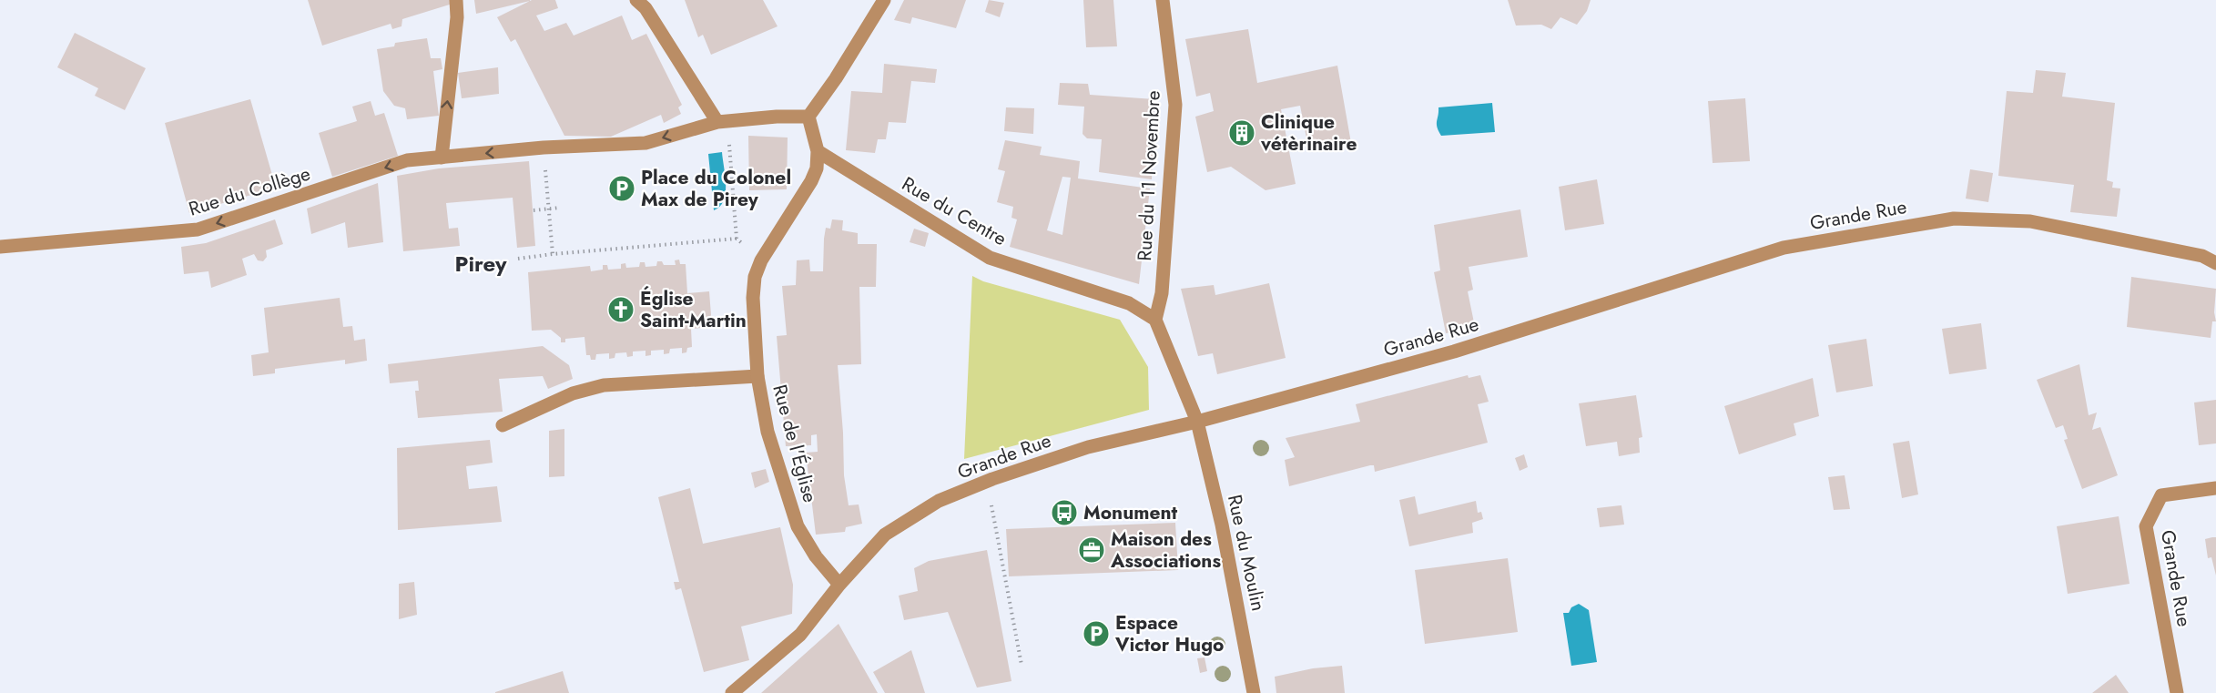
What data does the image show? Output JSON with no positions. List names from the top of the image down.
{
  "streets": {
    "street": [
      "Rue du 11 Novembre",
      "Rue du Collège",
      "Rue du Centre",
      "Grande Rue",
      "Rue de l'Église",
      "Rue du Moulin"
    ]
  },
  "crossings": [
    ["Rue du 11 Novembre", "Rue du Centre"],
    ["Rue du Centre", "Rue de l'Église"],
    ["Grande Rue", "Rue de l'Église"],
    ["Grande Rue", "Rue du Moulin"]
  ],
  "one_way": ["Rue du Collège"],
  "districts": ["Pirey"],
  "places": {
    "building": ["Clinique vétèrinaire"],
    "parking": ["Place du Colonel Max de Pirey", "Espace Victor Hugo"],
    "church": ["Église Saint-Martin"],
    "bus stop": ["Monument"],
    "office": ["Maison des Associations"]
  }
}
